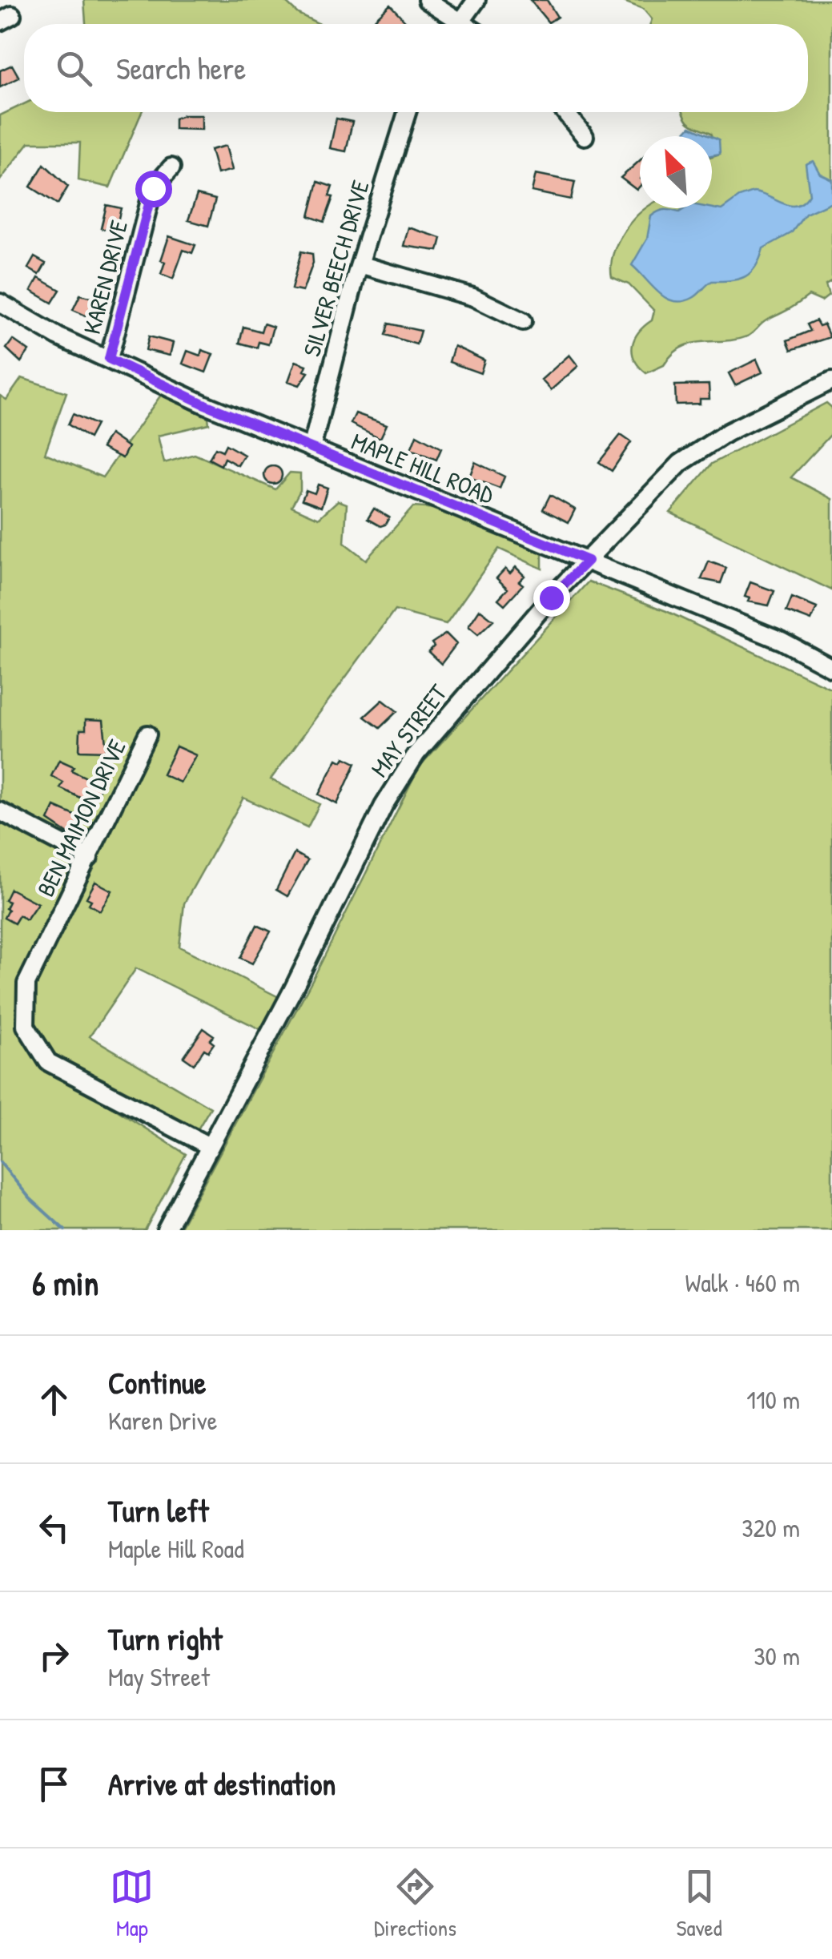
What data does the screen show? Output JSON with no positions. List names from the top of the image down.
{
  "streets": {
    "street": [
      "SILVER BEECH DRIVE",
      "KAREN DRIVE",
      "MAPLE HILL ROAD",
      "MAY STREET",
      "BEN MAIMON DRIVE"
    ]
  },
  "crossings": [
    ["SILVER BEECH DRIVE", "MAPLE HILL ROAD"],
    ["KAREN DRIVE", "MAPLE HILL ROAD"],
    ["MAPLE HILL ROAD", "MAY STREET"],
    ["MAY STREET", "BEN MAIMON DRIVE"]
  ],
  "north": "top left",
  "page": {
    "search": "Search here",
    "heading": ["6 min", "Walk · 460 m"],
    "list": [
      ["Continue", "Karen Drive", "110 m"],
      ["Turn left", "Maple Hill Road", "320 m"],
      ["Turn right", "May Street", "30 m"],
      "Arrive at destination"
    ],
    "nav": ["Map", "Directions", "Saved"]
  }
}
